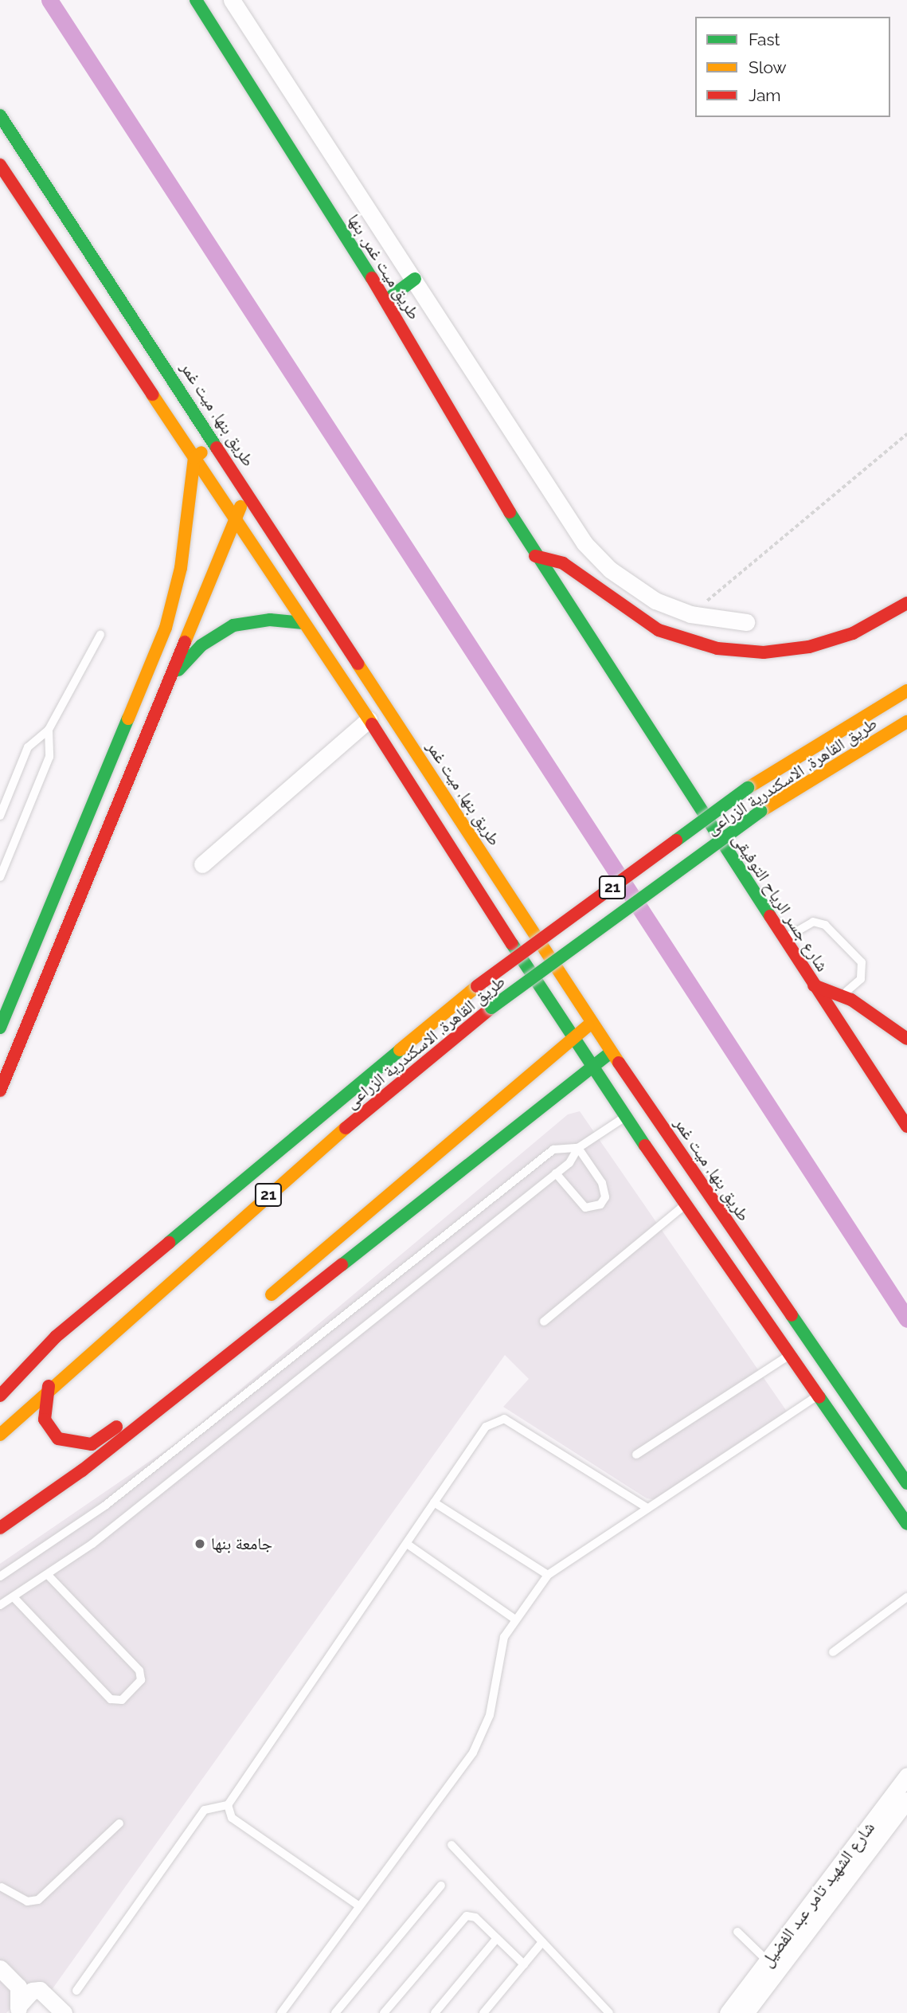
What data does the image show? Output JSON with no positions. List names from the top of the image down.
{
  "streets": {
    "main road": [
      "طريق ميت غمر, بنها",
      "طريق بنها, ميت غمر",
      "طريق القاهرة, الاسكندرية الزراعى",
      "21",
      "شارع جسر الرياح التوفيقى"
    ],
    "street": ["شارع الشهيد تامر عبد الفضيل"]
  },
  "crossings": [
    ["طريق ميت غمر, بنها", "شارع جسر الرياح التوفيقى"]
  ],
  "places": ["جامعة بنها"],
  "legend": ["Fast", "Slow", "Jam"]
}
